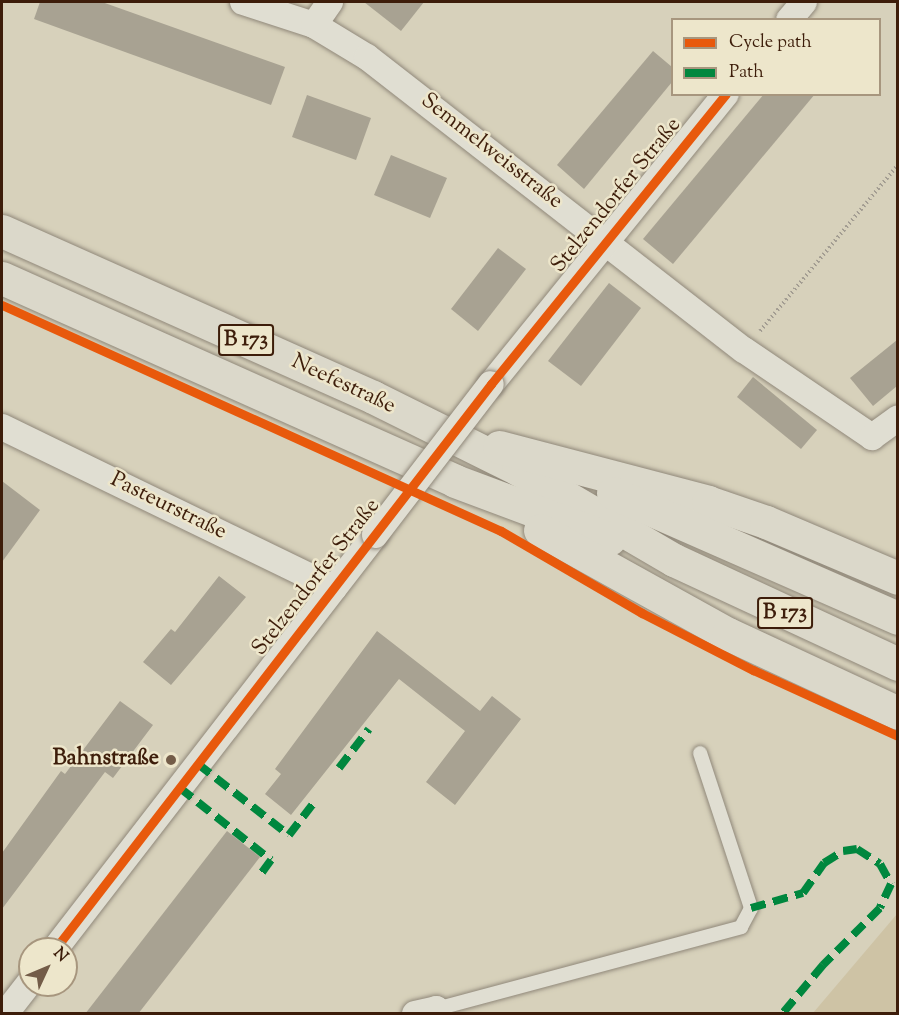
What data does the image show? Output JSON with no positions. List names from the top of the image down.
{
  "streets": {
    "highway": ["B 173", "Neefestraße"],
    "street": ["Semmelweisstraße", "Stelzendorfer Straße", "Pasteurstraße"]
  },
  "crossings": [
    ["Semmelweisstraße", "Stelzendorfer Straße"],
    ["Stelzendorfer Straße", "Pasteurstraße"]
  ],
  "places": ["Bahnstraße"],
  "legend": ["Cycle path", "Path"],
  "north": "top right"
}
